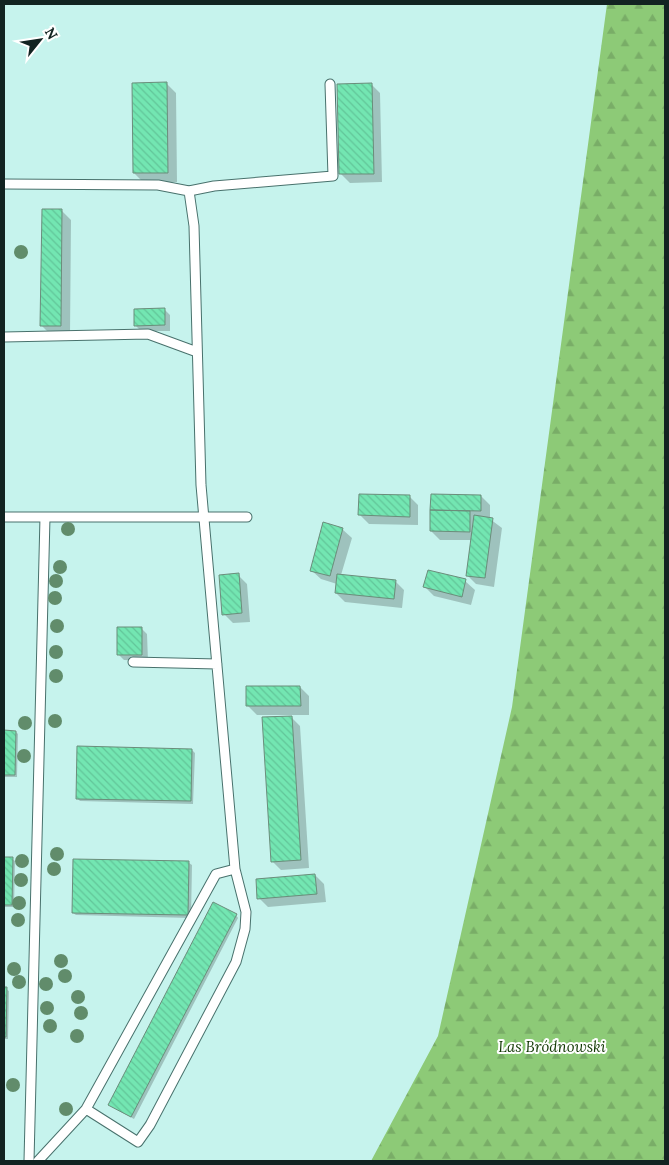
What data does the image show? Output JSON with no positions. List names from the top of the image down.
{
  "parks": ["Las Bródnowski"],
  "north": "top right"
}
